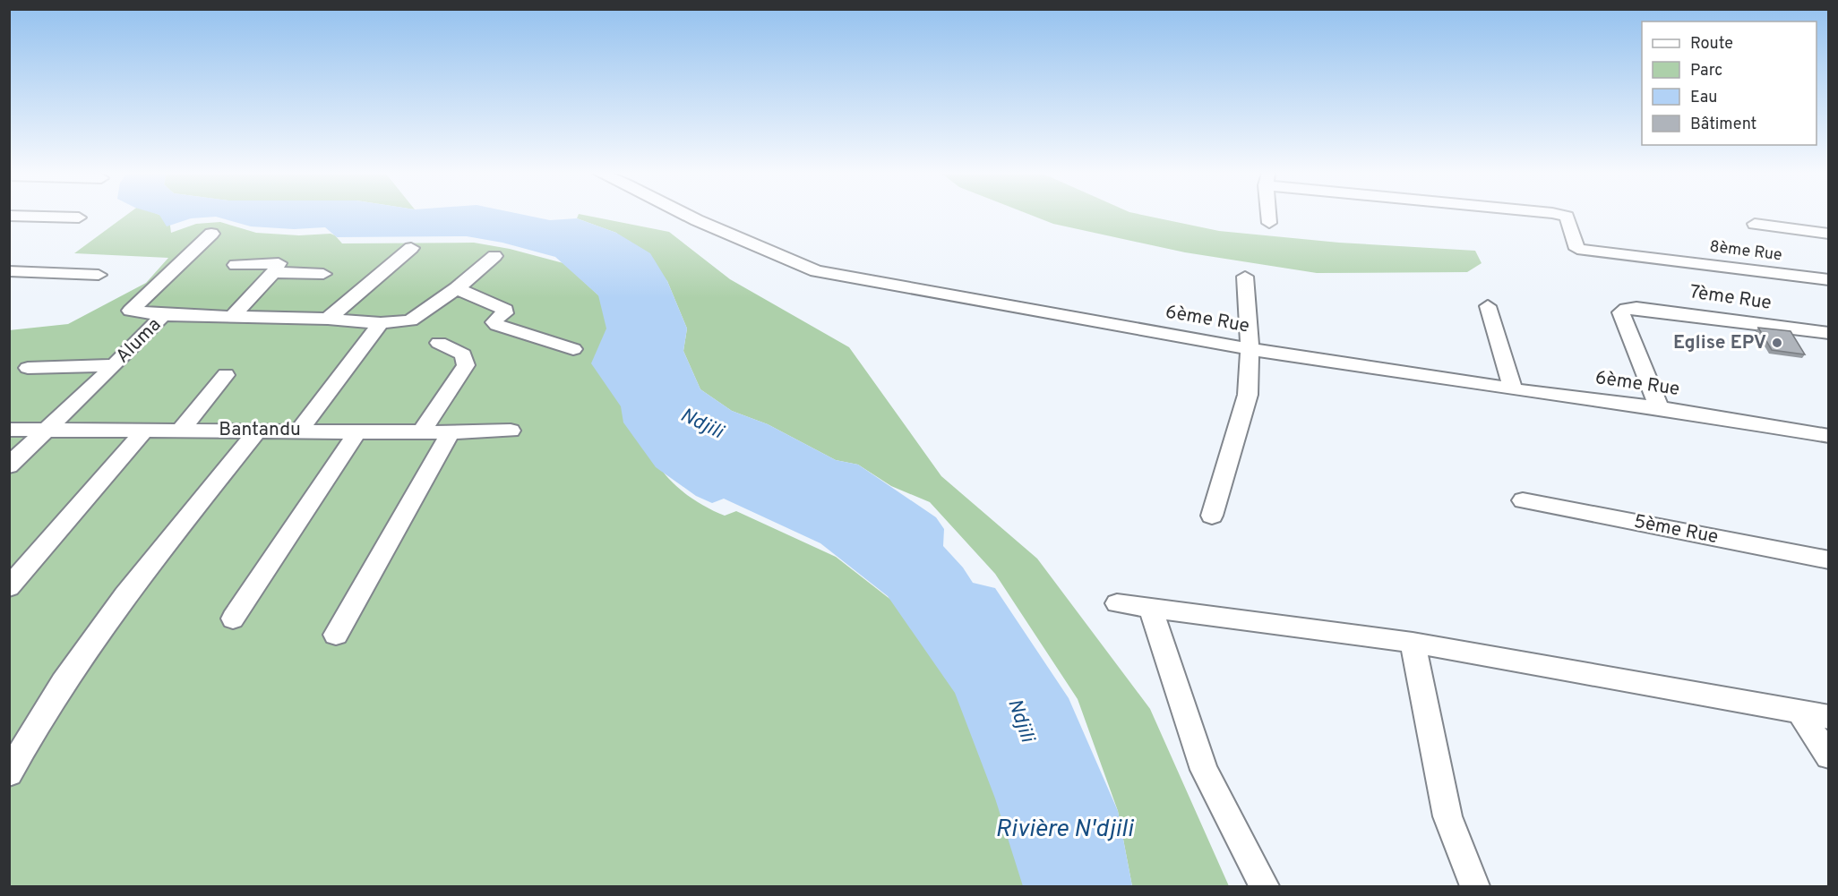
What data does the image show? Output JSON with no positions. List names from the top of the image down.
{
  "streets": {
    "street": [
      "8ème Rue",
      "7ème Rue",
      "6ème Rue",
      "Aluma",
      "Bantandu",
      "5ème Rue"
    ]
  },
  "crossings": [
    ["7ème Rue", "6ème Rue"],
    ["Aluma", "Bantandu"]
  ],
  "water": ["Ndjili", "Rivière N'djili"],
  "places": ["Eglise EPV"],
  "legend": [
    "Route",
    "Parc",
    "Eau",
    "Bâtiment"
  ]
}
